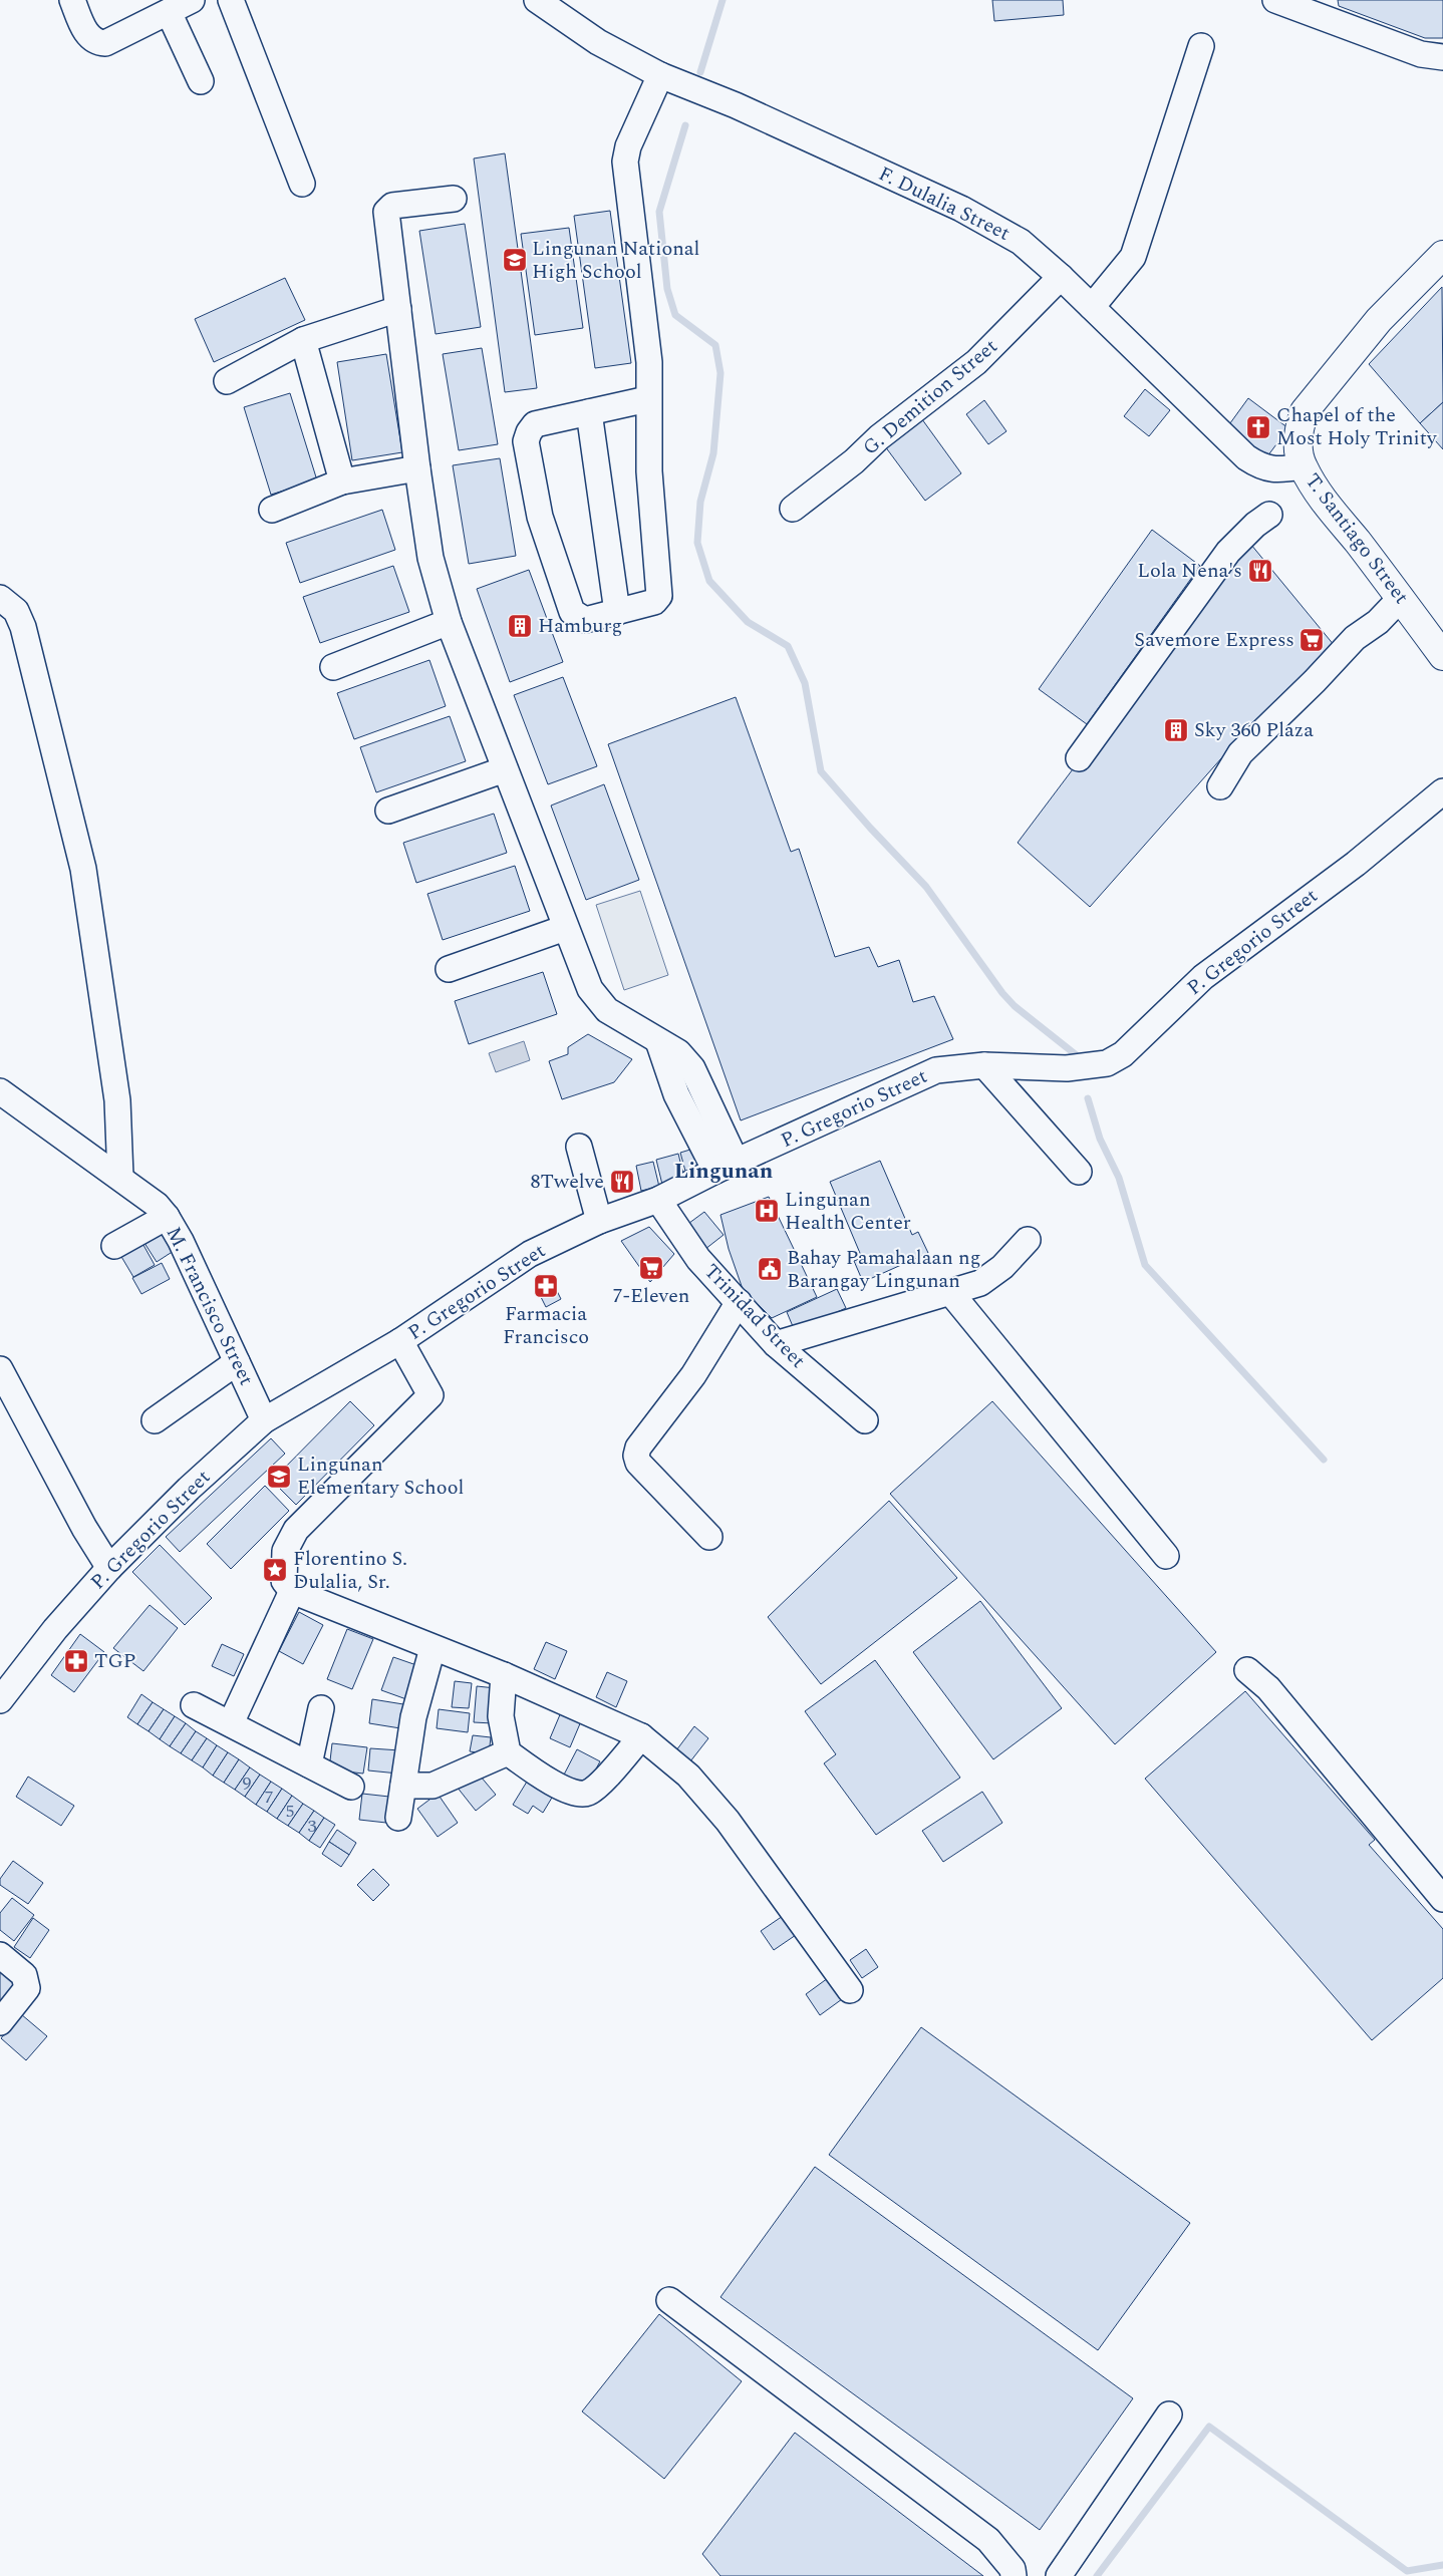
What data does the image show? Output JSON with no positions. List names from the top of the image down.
{
  "streets": {
    "main road": ["T. Santiago Street"],
    "street": [
      "F. Dulalia Street",
      "G. Demition Street",
      "P. Gregorio Street",
      "M. Francisco Street",
      "Trinidad Street"
    ]
  },
  "crossings": [
    ["F. Dulalia Street", "G. Demition Street"],
    ["F. Dulalia Street", "T. Santiago Street"],
    ["P. Gregorio Street", "M. Francisco Street"],
    ["P. Gregorio Street", "Trinidad Street"]
  ],
  "districts": ["Lingunan"],
  "places": {
    "school or university": ["Lingunan National High School", "Lingunan Elementary School"],
    "church": ["Chapel of the Most Holy Trinity"],
    "restaurant": ["Lola Nena's", "8Twelve"],
    "building": ["Hamburg", "Sky 360 Plaza"],
    "supermarket": ["Savemore Express", "7-Eleven"],
    "hospital": ["Lingunan Health Center"],
    "public building": ["Bahay Pamahalaan ng Barangay Lingunan"],
    "pharmacy": ["Farmacia Francisco", "TGP"],
    "place": ["Florentino S. Dulalia, Sr."]
  },
  "house_numbers": [
    "9",
    "7",
    "5",
    "3"
  ]
}
